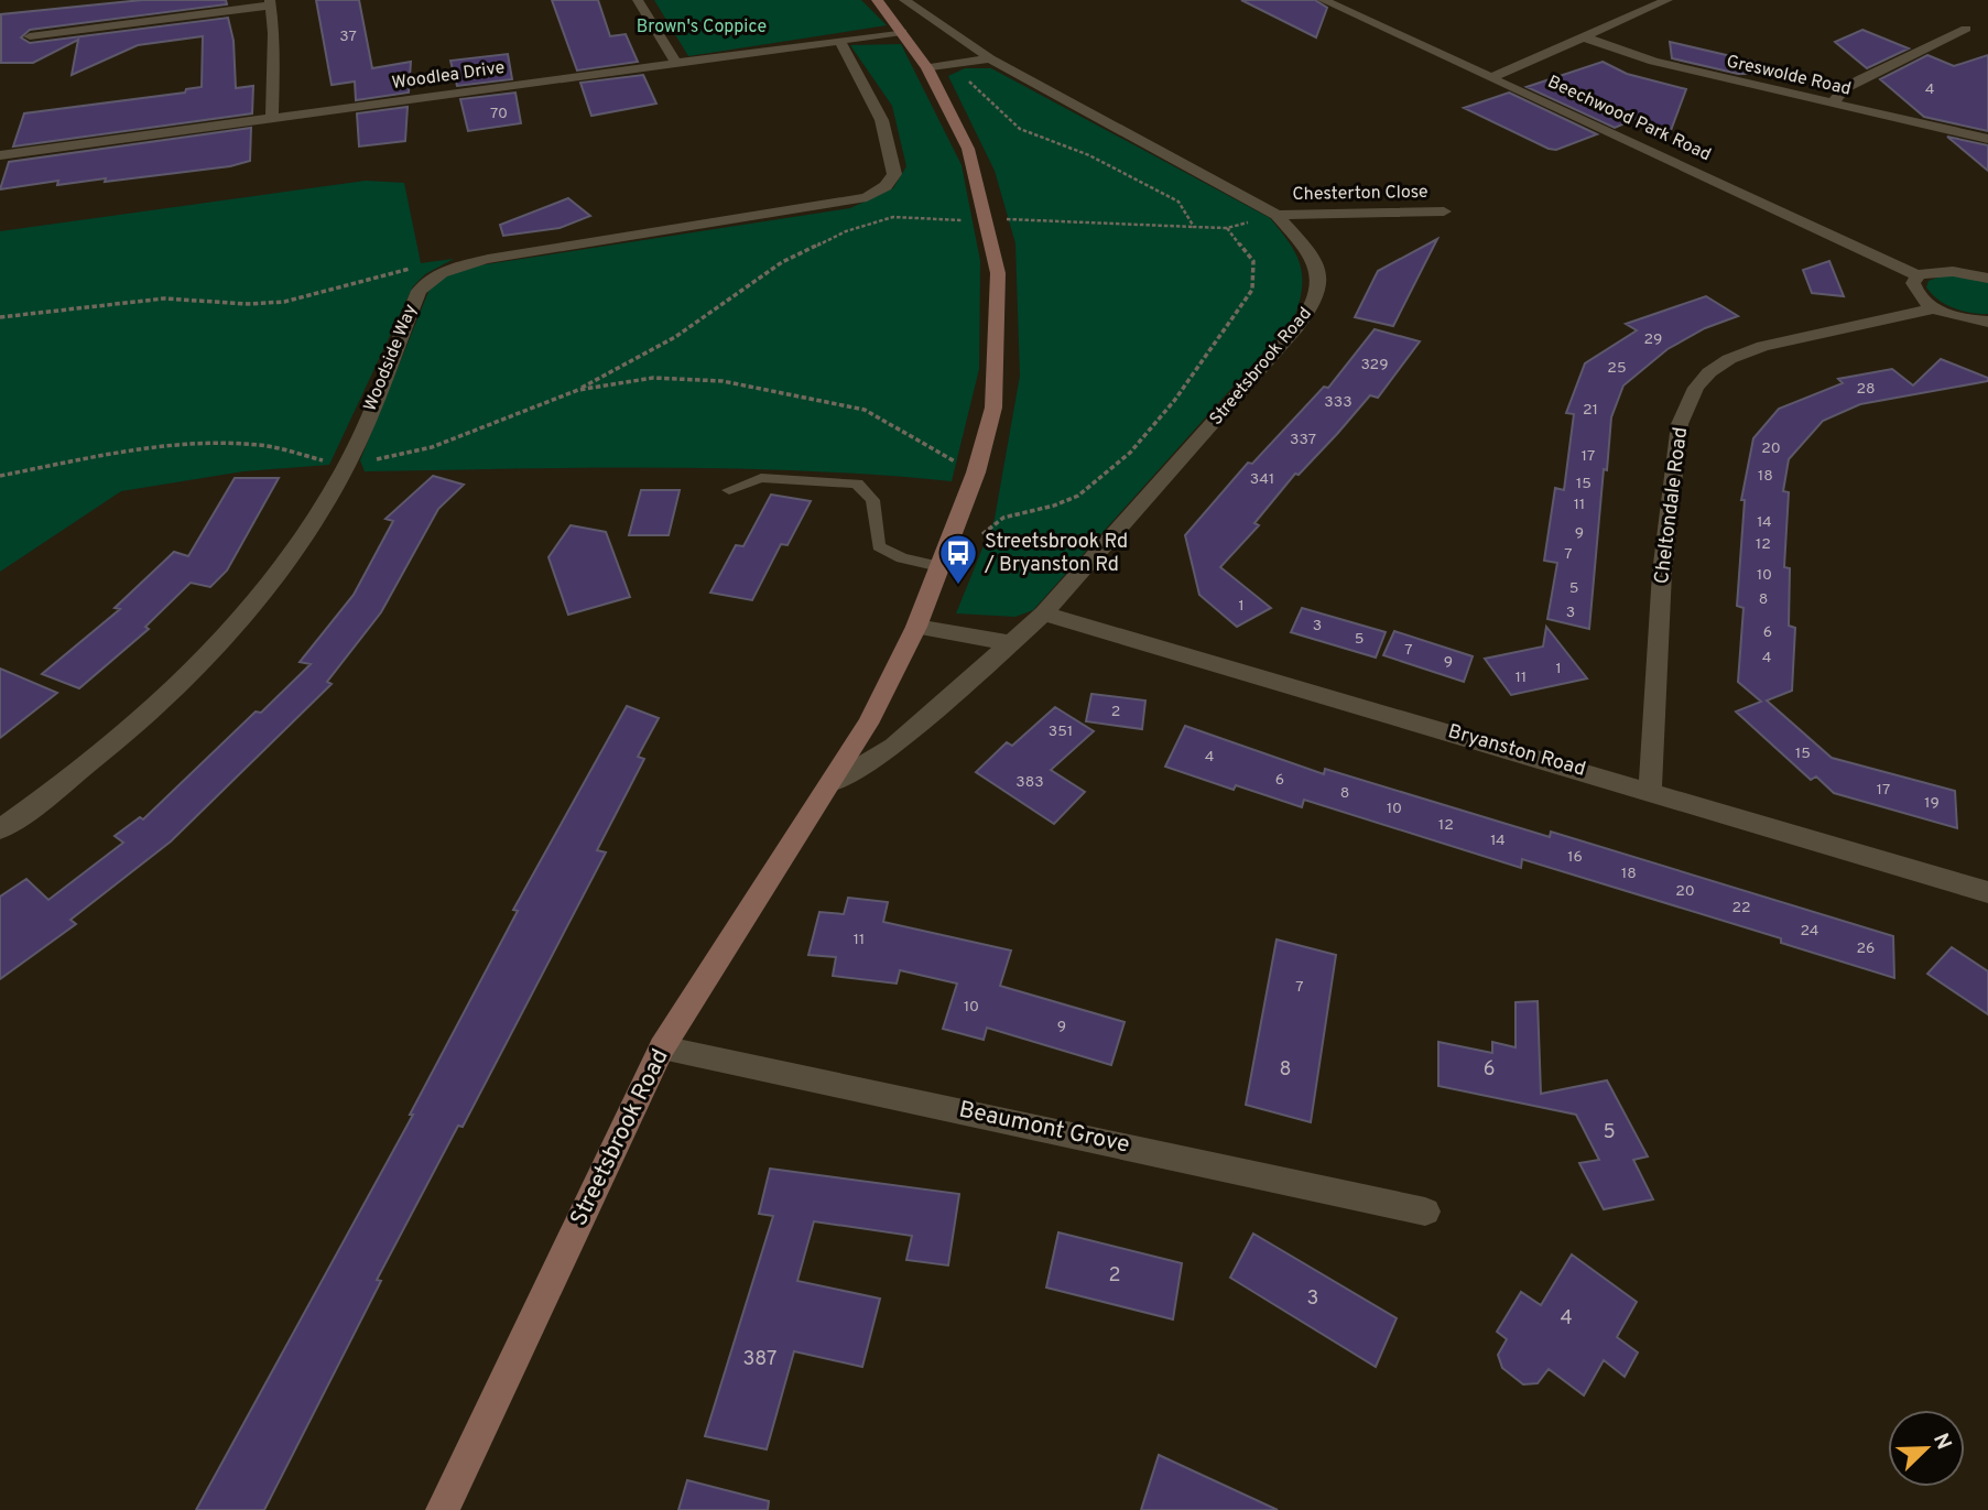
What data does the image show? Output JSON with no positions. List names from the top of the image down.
{
  "streets": {
    "main road": ["Streetsbrook Road"],
    "street": [
      "Woodlea Drive",
      "Greswolde Road",
      "Beechwood Park Road",
      "Chesterton Close",
      "Woodside Way",
      "Cheltondale Road",
      "Bryanston Road",
      "Beaumont Grove"
    ]
  },
  "crossings": [
    ["Woodlea Drive", "Woodside Way"],
    ["Woodlea Drive", "Streetsbrook Road"],
    ["Chesterton Close", "Streetsbrook Road"],
    ["Streetsbrook Road", "Bryanston Road"],
    ["Streetsbrook Road", "Beaumont Grove"],
    ["Cheltondale Road", "Bryanston Road"]
  ],
  "parks": ["Brown's Coppice"],
  "places": {
    "bus stop": ["Streetsbrook Rd / Bryanston Rd"]
  },
  "house_numbers": [
    "37",
    "4",
    "70",
    "29",
    "329",
    "25",
    "28",
    "333",
    "21",
    "337",
    "20",
    "17",
    "18",
    "341",
    "15",
    "11",
    "14",
    "9",
    "12",
    "7",
    "10",
    "5",
    "8",
    "1",
    "3",
    "3",
    "6",
    "5",
    "7",
    "4",
    "9",
    "1",
    "11",
    "2",
    "351",
    "15",
    "4",
    "6",
    "383",
    "17",
    "8",
    "19",
    "10",
    "12",
    "14",
    "16",
    "18",
    "20",
    "22",
    "24",
    "11",
    "26",
    "7",
    "10",
    "9",
    "8",
    "6",
    "5",
    "2",
    "3",
    "4",
    "387"
  ],
  "north": "top right"
}
